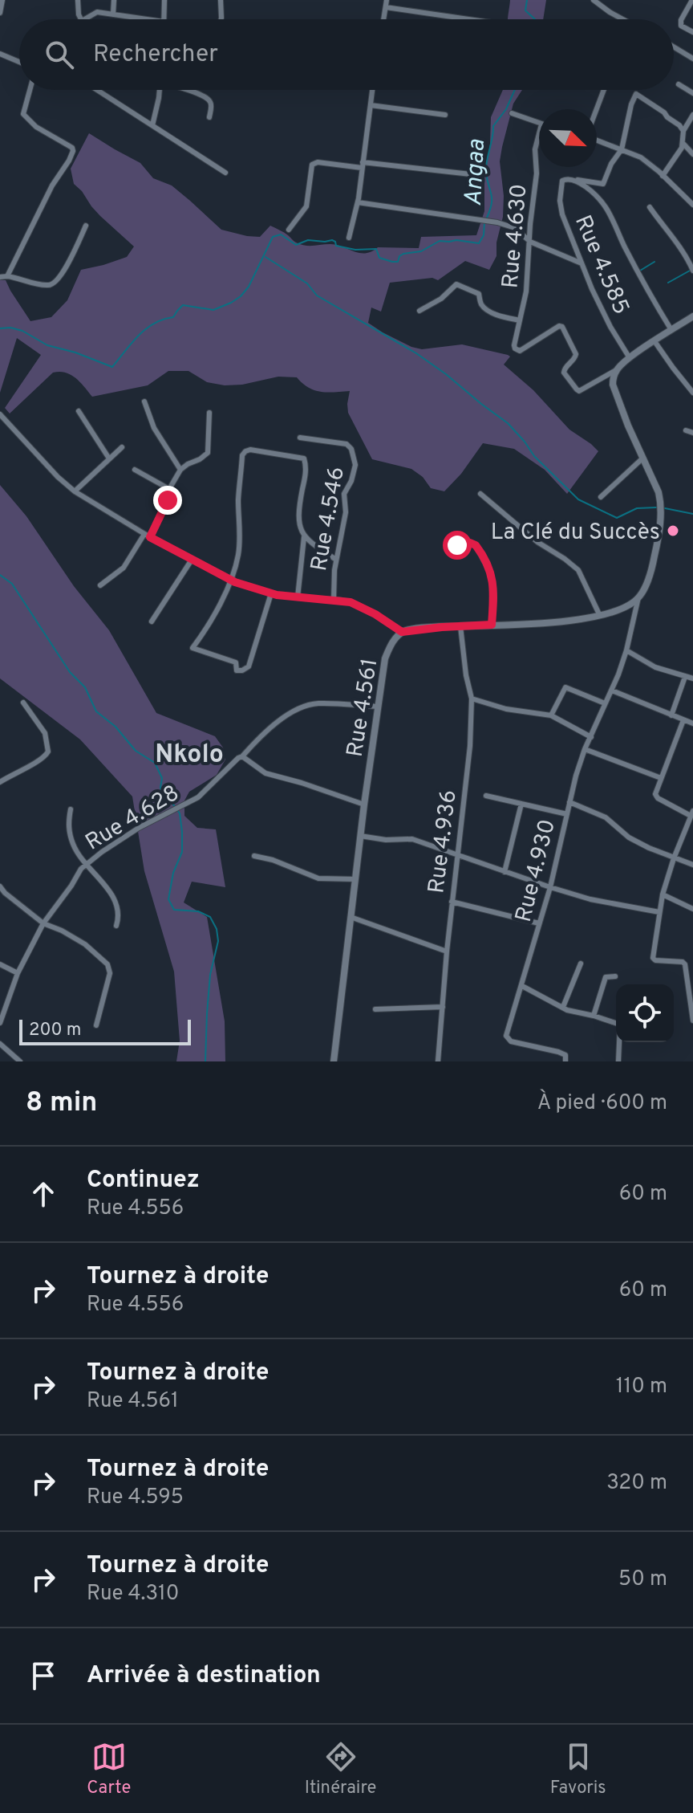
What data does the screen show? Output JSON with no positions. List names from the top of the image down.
{
  "streets": {
    "main road": ["Rue 4.561"],
    "street": [
      "Rue 4.630",
      "Rue 4.585",
      "Rue 4.546",
      "Rue 4.628",
      "Rue 4.936",
      "Rue 4.930"
    ]
  },
  "crossings": [
    ["Rue 4.561", "Rue 4.628"]
  ],
  "districts": ["Nkolo"],
  "water": ["Angaa"],
  "places": ["La Clé du Succès"],
  "scale_bar": "200 m",
  "north": "bottom right",
  "page": {
    "search": "Rechercher",
    "scale": "200 m",
    "heading": ["8 min", "À pied · 600 m"],
    "list": [
      ["Continuez", "Rue 4.556", "60 m"],
      ["Tournez à droite", "Rue 4.556", "60 m"],
      ["Tournez à droite", "Rue 4.561", "110 m"],
      ["Tournez à droite", "Rue 4.595", "320 m"],
      ["Tournez à droite", "Rue 4.310", "50 m"],
      "Arrivée à destination"
    ],
    "nav": ["Carte", "Itinéraire", "Favoris"]
  }
}
